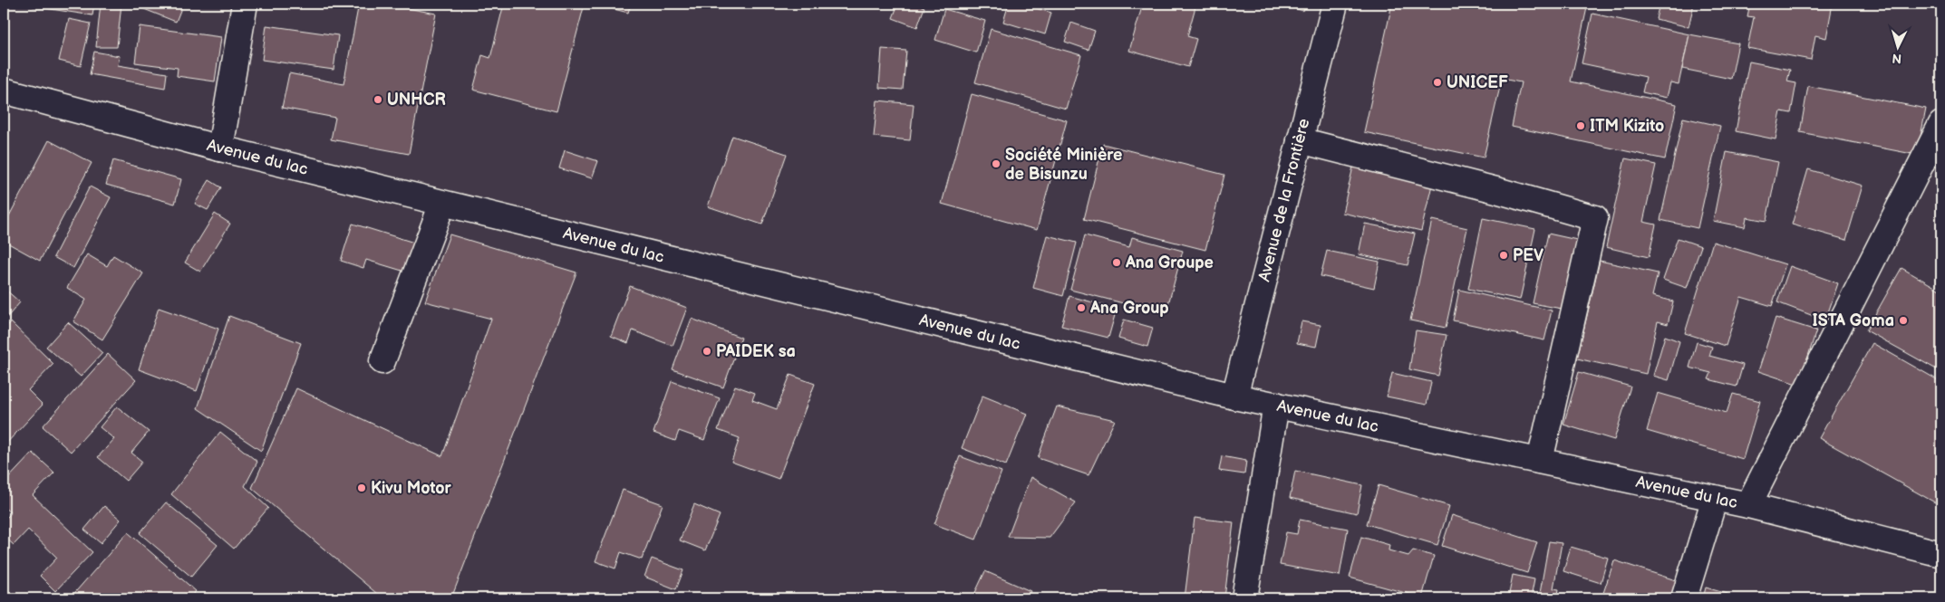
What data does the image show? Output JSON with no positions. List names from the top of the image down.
{
  "streets": {
    "main road": ["Avenue du lac", "Avenue de la Frontière"]
  },
  "crossings": [
    ["Avenue du lac", "Avenue de la Frontière"]
  ],
  "places": [
    "UNICEF",
    "UNHCR",
    "ITM Kizito",
    "Société Minière de Bisunzu",
    "PEV",
    "Ana Groupe",
    "Ana Group",
    "ISTA Goma",
    "PAIDEK sa",
    "Kivu Motor"
  ],
  "north": "bottom"
}
